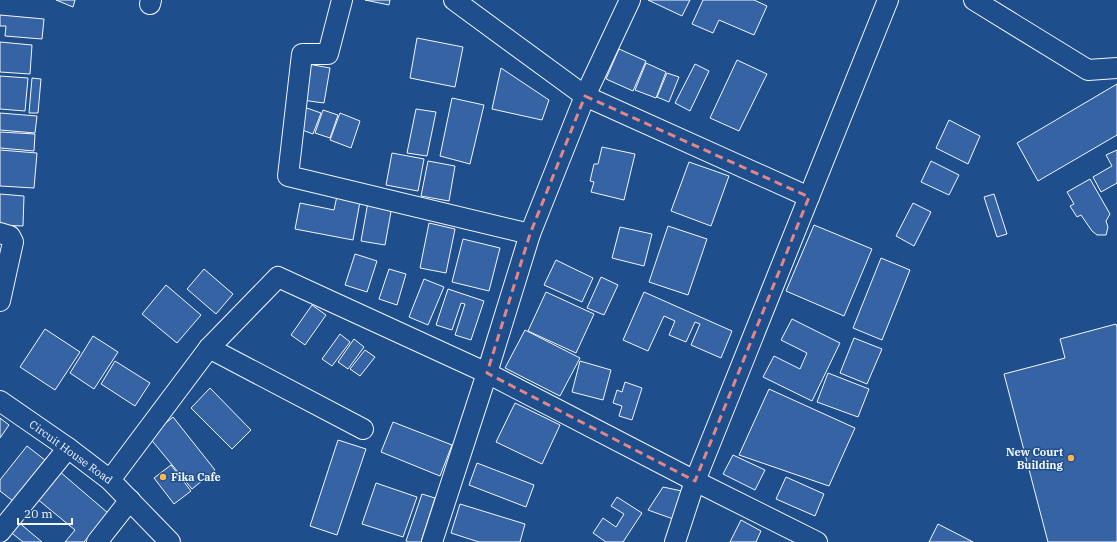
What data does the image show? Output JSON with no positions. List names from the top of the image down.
{
  "streets": {
    "street": ["Circuit House Road"]
  },
  "places": ["New Court Building", "Fika Cafe"],
  "scale_bar": "20 m"
}
